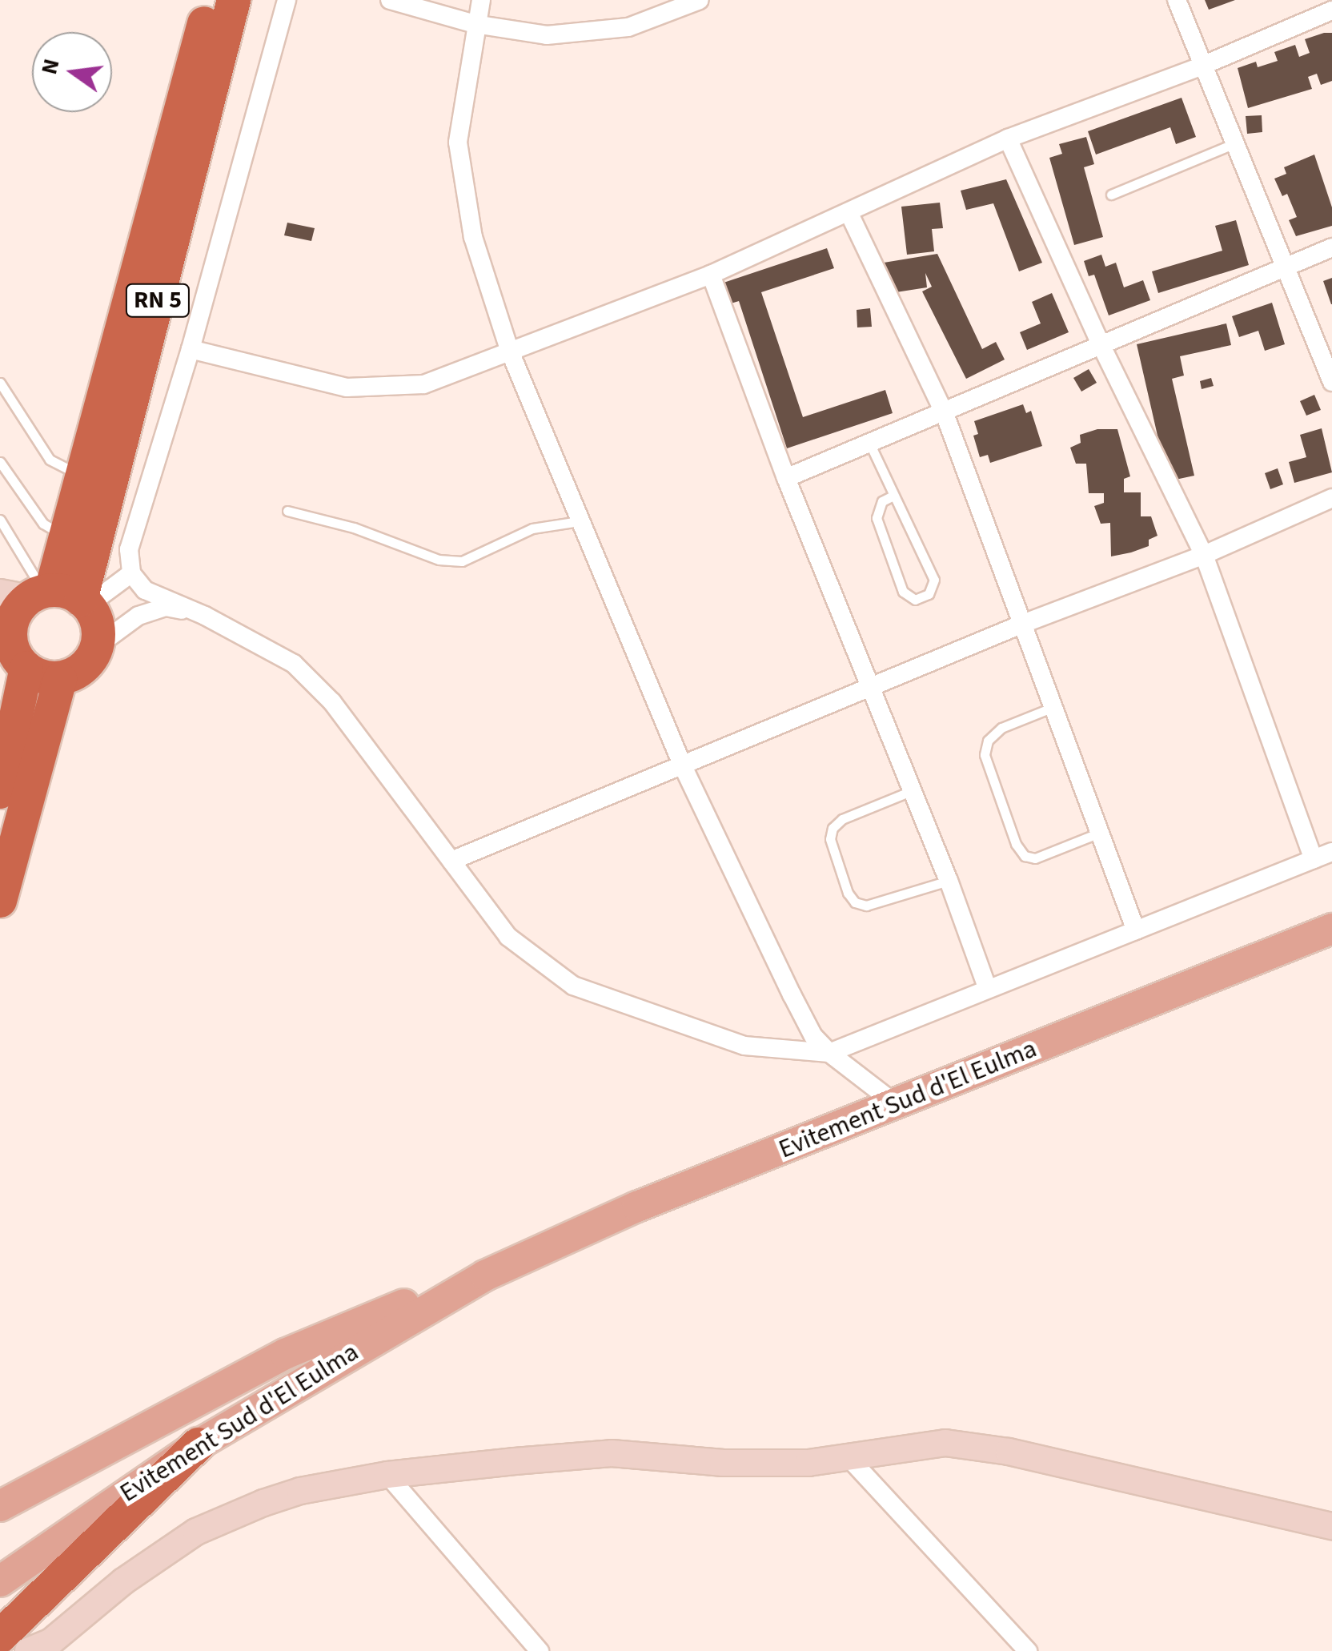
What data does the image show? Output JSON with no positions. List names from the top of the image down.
{
  "streets": {
    "highway": ["RN 5"],
    "main road": ["Evitement Sud d'El Eulma"]
  },
  "north": "left"
}
